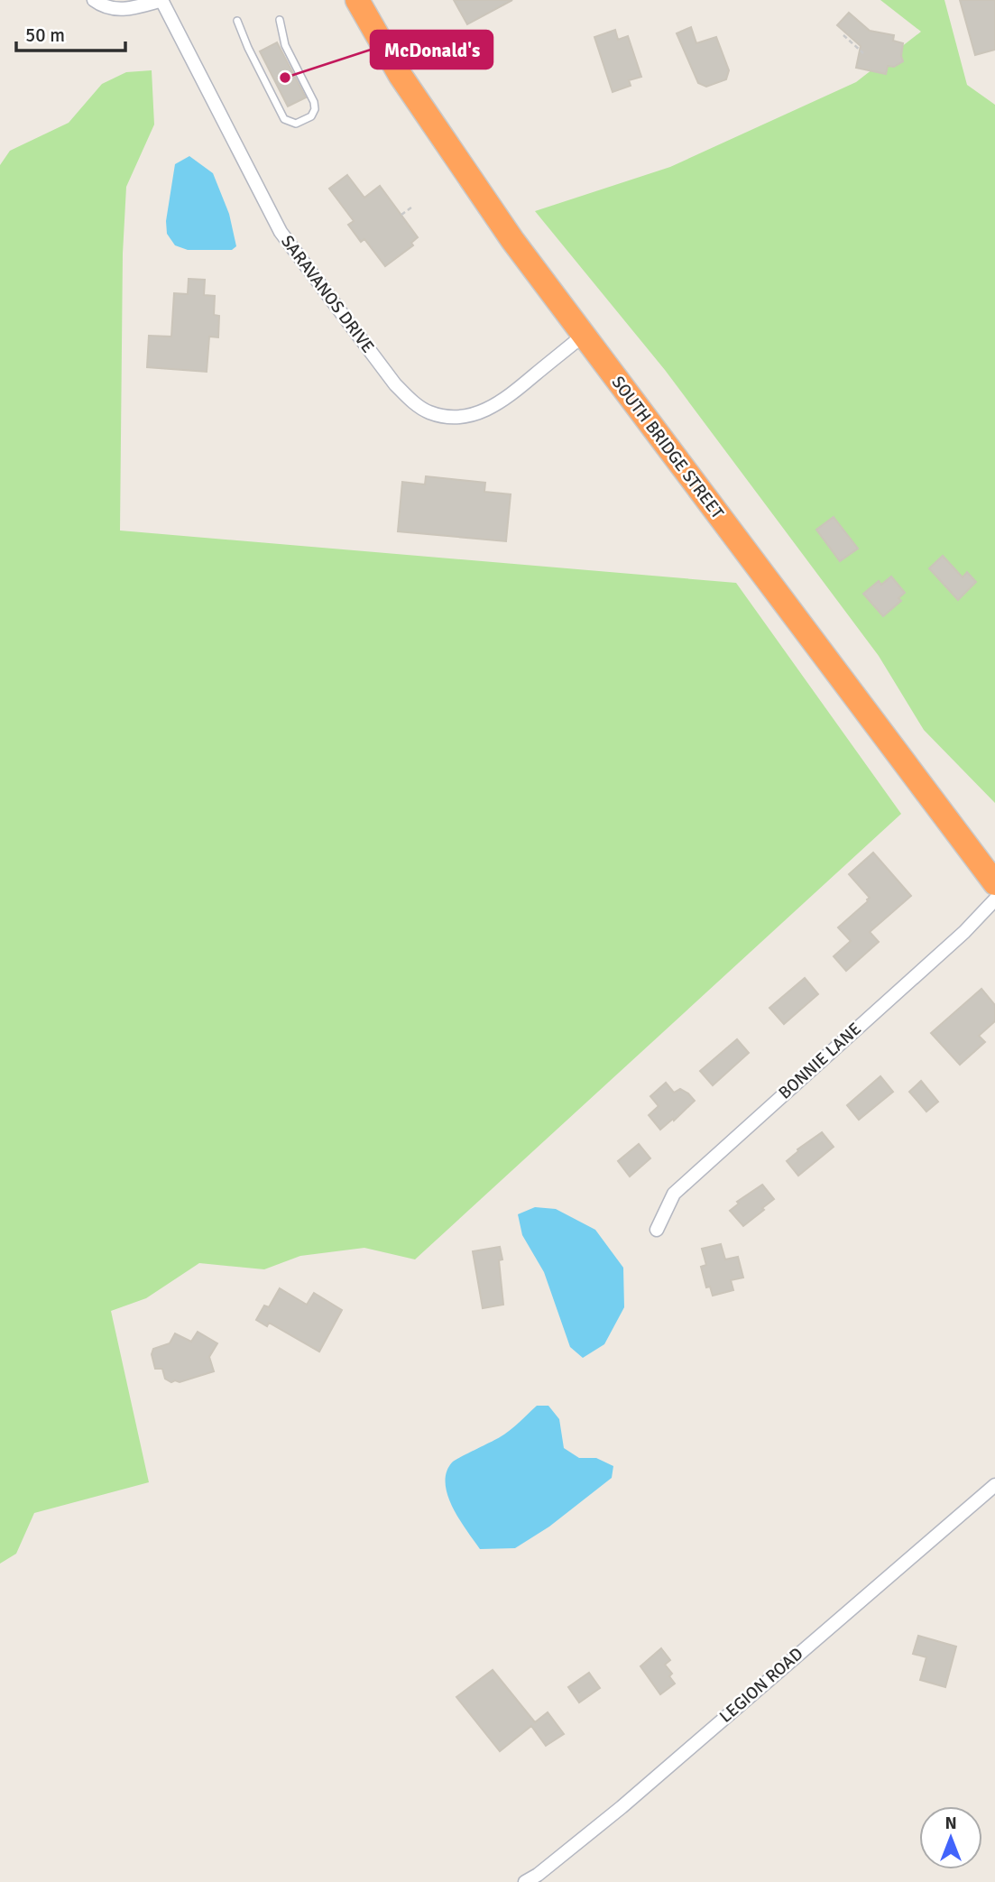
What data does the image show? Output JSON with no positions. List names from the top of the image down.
{
  "streets": {
    "highway": ["SOUTH BRIDGE STREET"],
    "street": ["SARAVANOS DRIVE", "BONNIE LANE", "LEGION ROAD"]
  },
  "crossings": [
    ["SARAVANOS DRIVE", "SOUTH BRIDGE STREET"]
  ],
  "places": ["McDonald's"],
  "scale_bar": "50 m",
  "north": "top"
}
